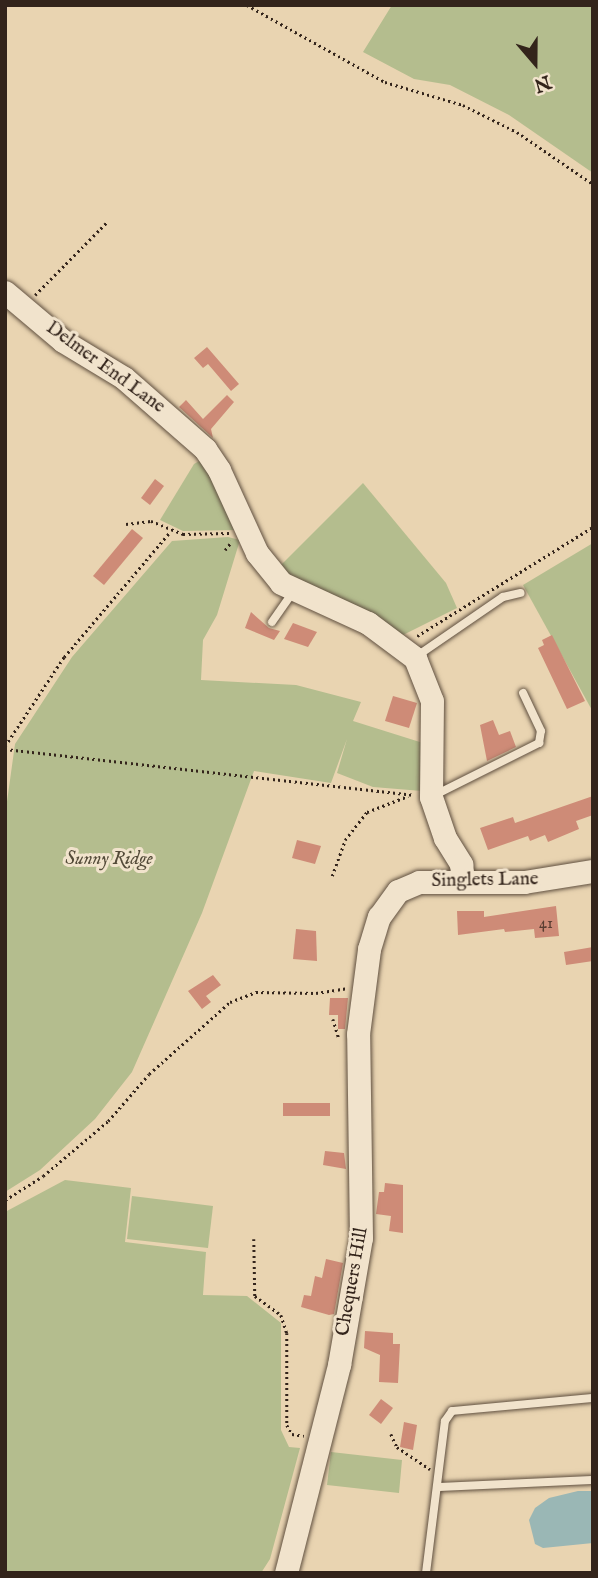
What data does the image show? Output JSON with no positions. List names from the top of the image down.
{
  "streets": {
    "street": ["Delmer End Lane", "Singlets Lane", "Chequers Hill"]
  },
  "crossings": [
    ["Singlets Lane", "Chequers Hill"]
  ],
  "parks": ["Sunny Ridge"],
  "house_numbers": ["41"],
  "north": "bottom"
}
